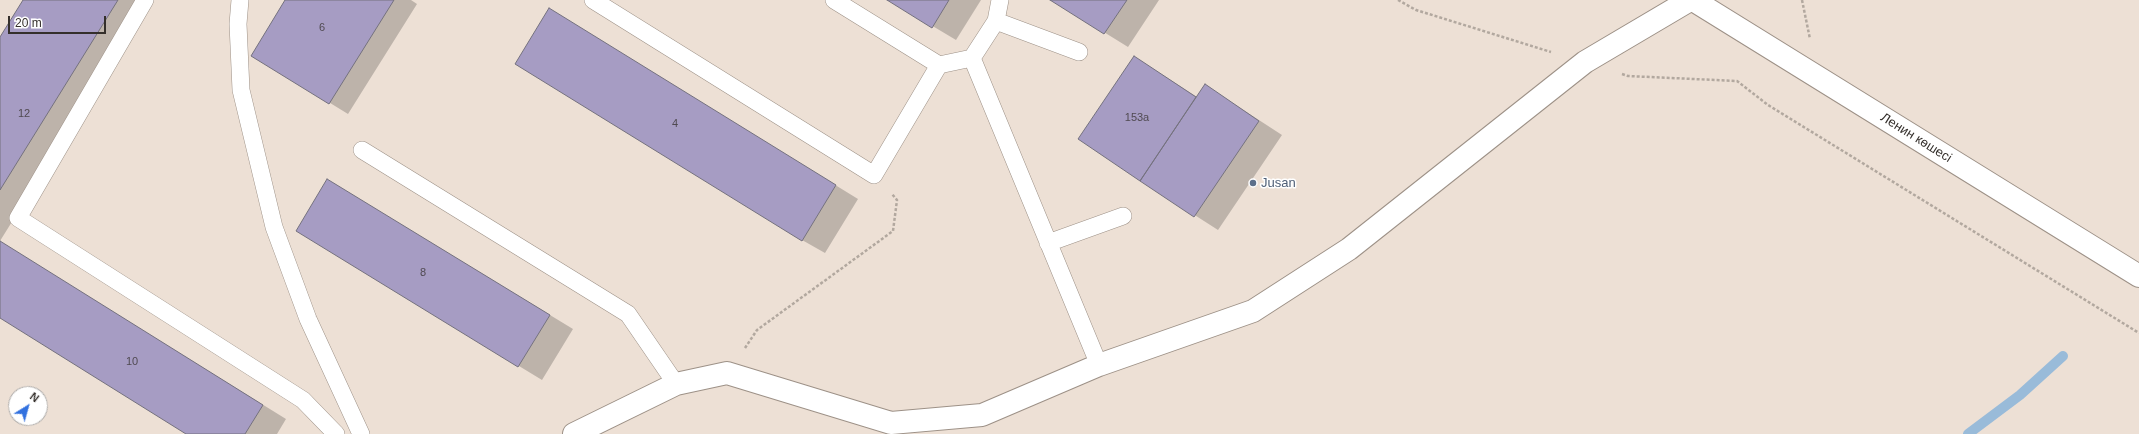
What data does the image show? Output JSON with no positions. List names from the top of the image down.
{
  "streets": {
    "street": ["Ленин көшесі"]
  },
  "places": ["Jusan"],
  "house_numbers": [
    "6",
    "12",
    "153а",
    "4",
    "8",
    "10"
  ],
  "scale_bar": "20 m",
  "north": "top right"
}
